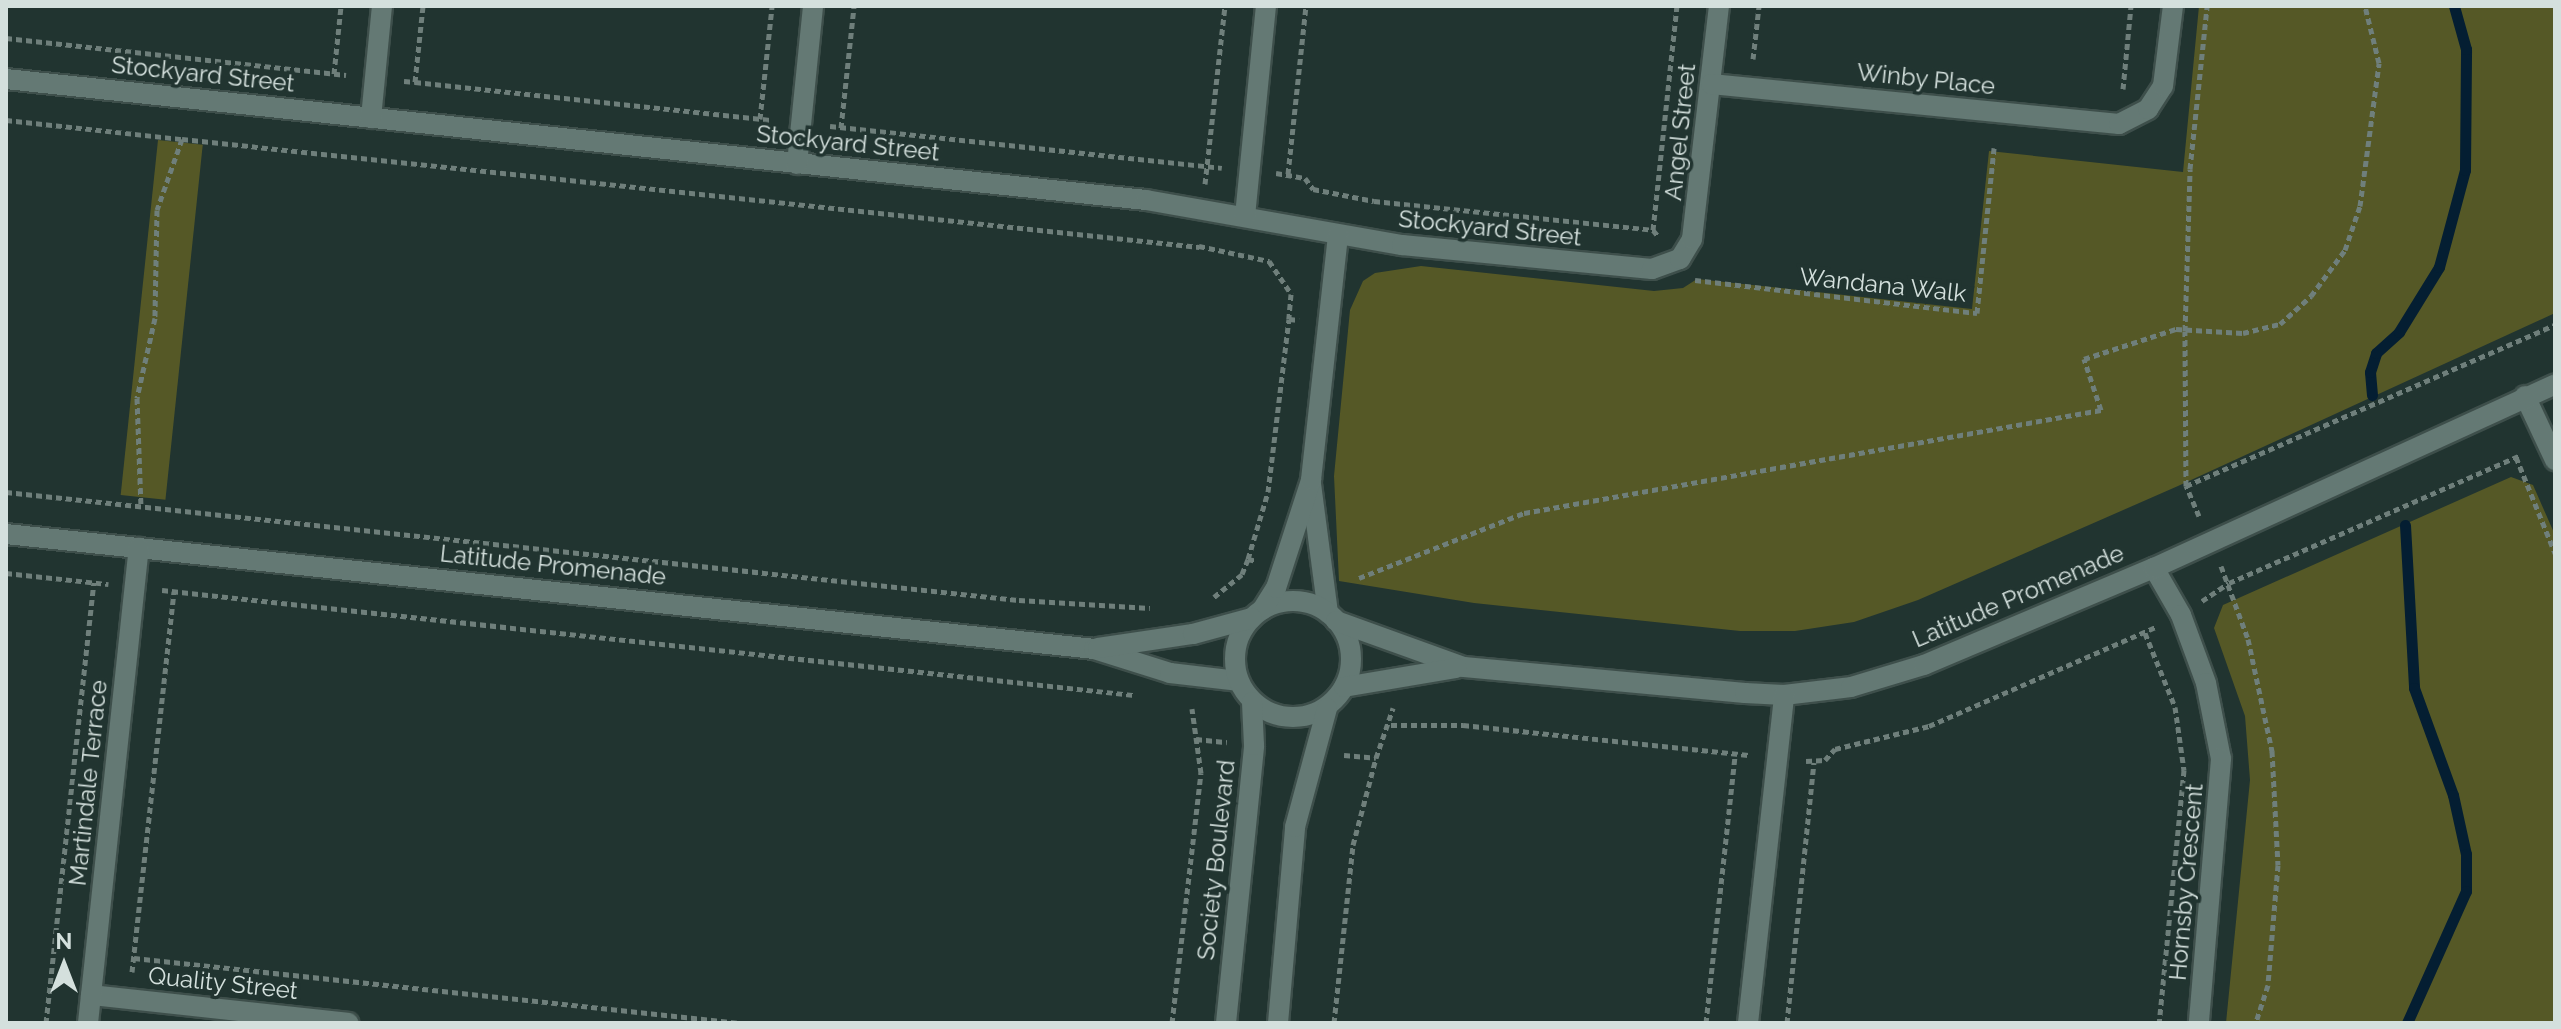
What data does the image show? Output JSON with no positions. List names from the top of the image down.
{
  "streets": {
    "street": [
      "Stockyard Street",
      "Winby Place",
      "Angel Street",
      "Latitude Promenade",
      "Martindale Terrace",
      "Society Boulevard",
      "Hornsby Crescent",
      "Quality Street"
    ],
    "path": ["Wandana Walk"]
  },
  "crossings": [
    ["Stockyard Street", "Angel Street"],
    ["Stockyard Street", "Wandana Walk"],
    ["Winby Place", "Angel Street"],
    ["Angel Street", "Wandana Walk"],
    ["Latitude Promenade", "Martindale Terrace"],
    ["Latitude Promenade", "Society Boulevard"],
    ["Latitude Promenade", "Hornsby Crescent"],
    ["Martindale Terrace", "Quality Street"]
  ],
  "north": "top"
}
